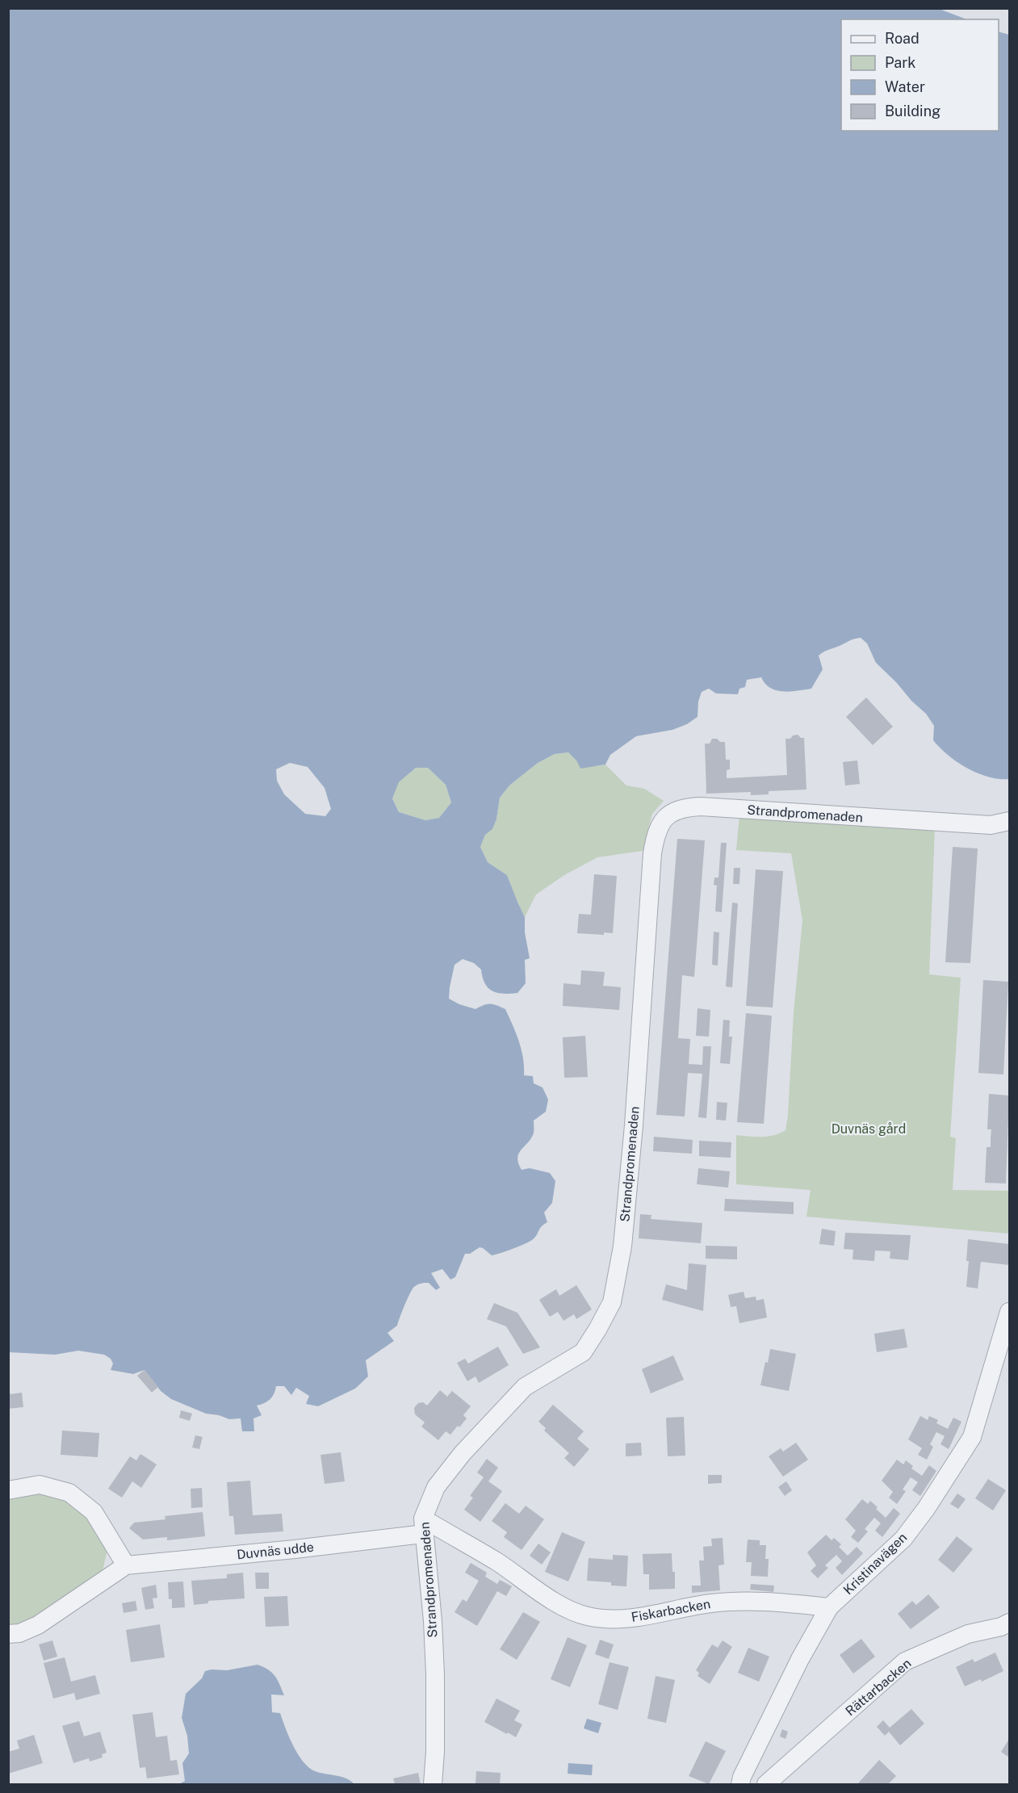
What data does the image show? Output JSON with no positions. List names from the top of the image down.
{
  "streets": {
    "street": [
      "Strandpromenaden",
      "Duvnäs udde",
      "Kristinavägen",
      "Fiskarbacken",
      "Rättarbacken"
    ]
  },
  "crossings": [
    ["Strandpromenaden", "Duvnäs udde"],
    ["Strandpromenaden", "Fiskarbacken"],
    ["Duvnäs udde", "Fiskarbacken"],
    ["Kristinavägen", "Fiskarbacken"]
  ],
  "parks": ["Duvnäs gård"],
  "legend": [
    "Road",
    "Park",
    "Water",
    "Building"
  ]
}
